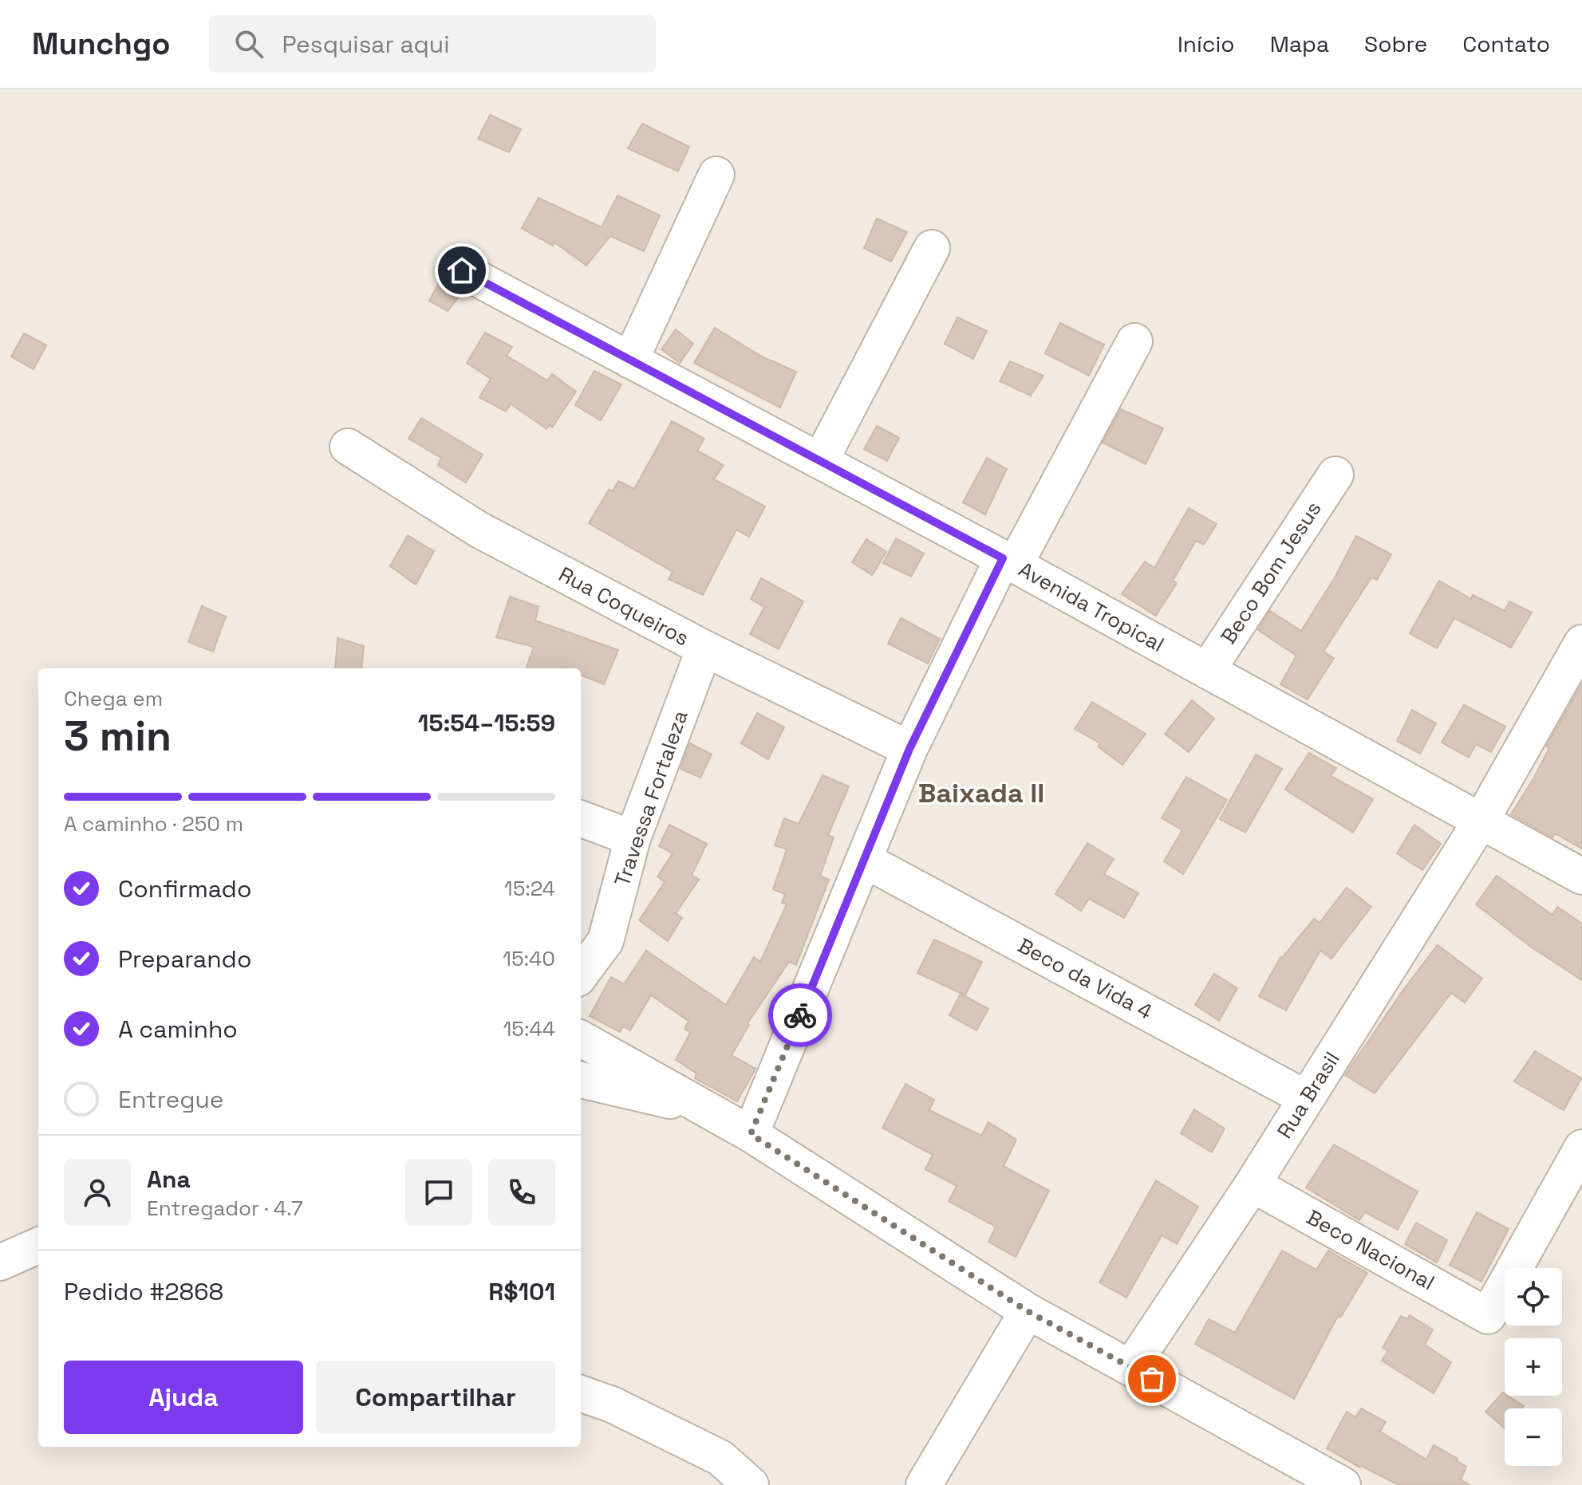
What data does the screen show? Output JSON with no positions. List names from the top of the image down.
{
  "streets": {
    "street": [
      "Beco Bom Jesus",
      "Rua Coqueiros",
      "Avenida Tropical",
      "Travessa Fortaleza",
      "Beco da Vida 4",
      "Rua Brasil",
      "Beco Nacional"
    ]
  },
  "crossings": [
    ["Beco Bom Jesus", "Avenida Tropical"],
    ["Rua Coqueiros", "Travessa Fortaleza"],
    ["Avenida Tropical", "Rua Brasil"],
    ["Beco da Vida 4", "Rua Brasil"],
    ["Rua Brasil", "Beco Nacional"]
  ],
  "districts": ["Baixada II"],
  "page": {
    "header": "Munchgo",
    "search": "Pesquisar aqui",
    "nav": [
      "Início",
      "Mapa",
      "Sobre",
      "Contato"
    ],
    "heading": ["3 min", "Chega em", "15:54–15:59"],
    "panel": [
      "Ana",
      "Entregador · 4.7",
      "Pedido #2868",
      "R$101"
    ],
    "bar": "A caminho · 250 m",
    "list": [
      ["Confirmado", "15:24"],
      ["Preparando", "15:40"],
      ["A caminho", "15:44"],
      "Entregue"
    ],
    "map_buttons": ["+", "−"],
    "buttons": ["Ajuda", "Compartilhar"]
  }
}
